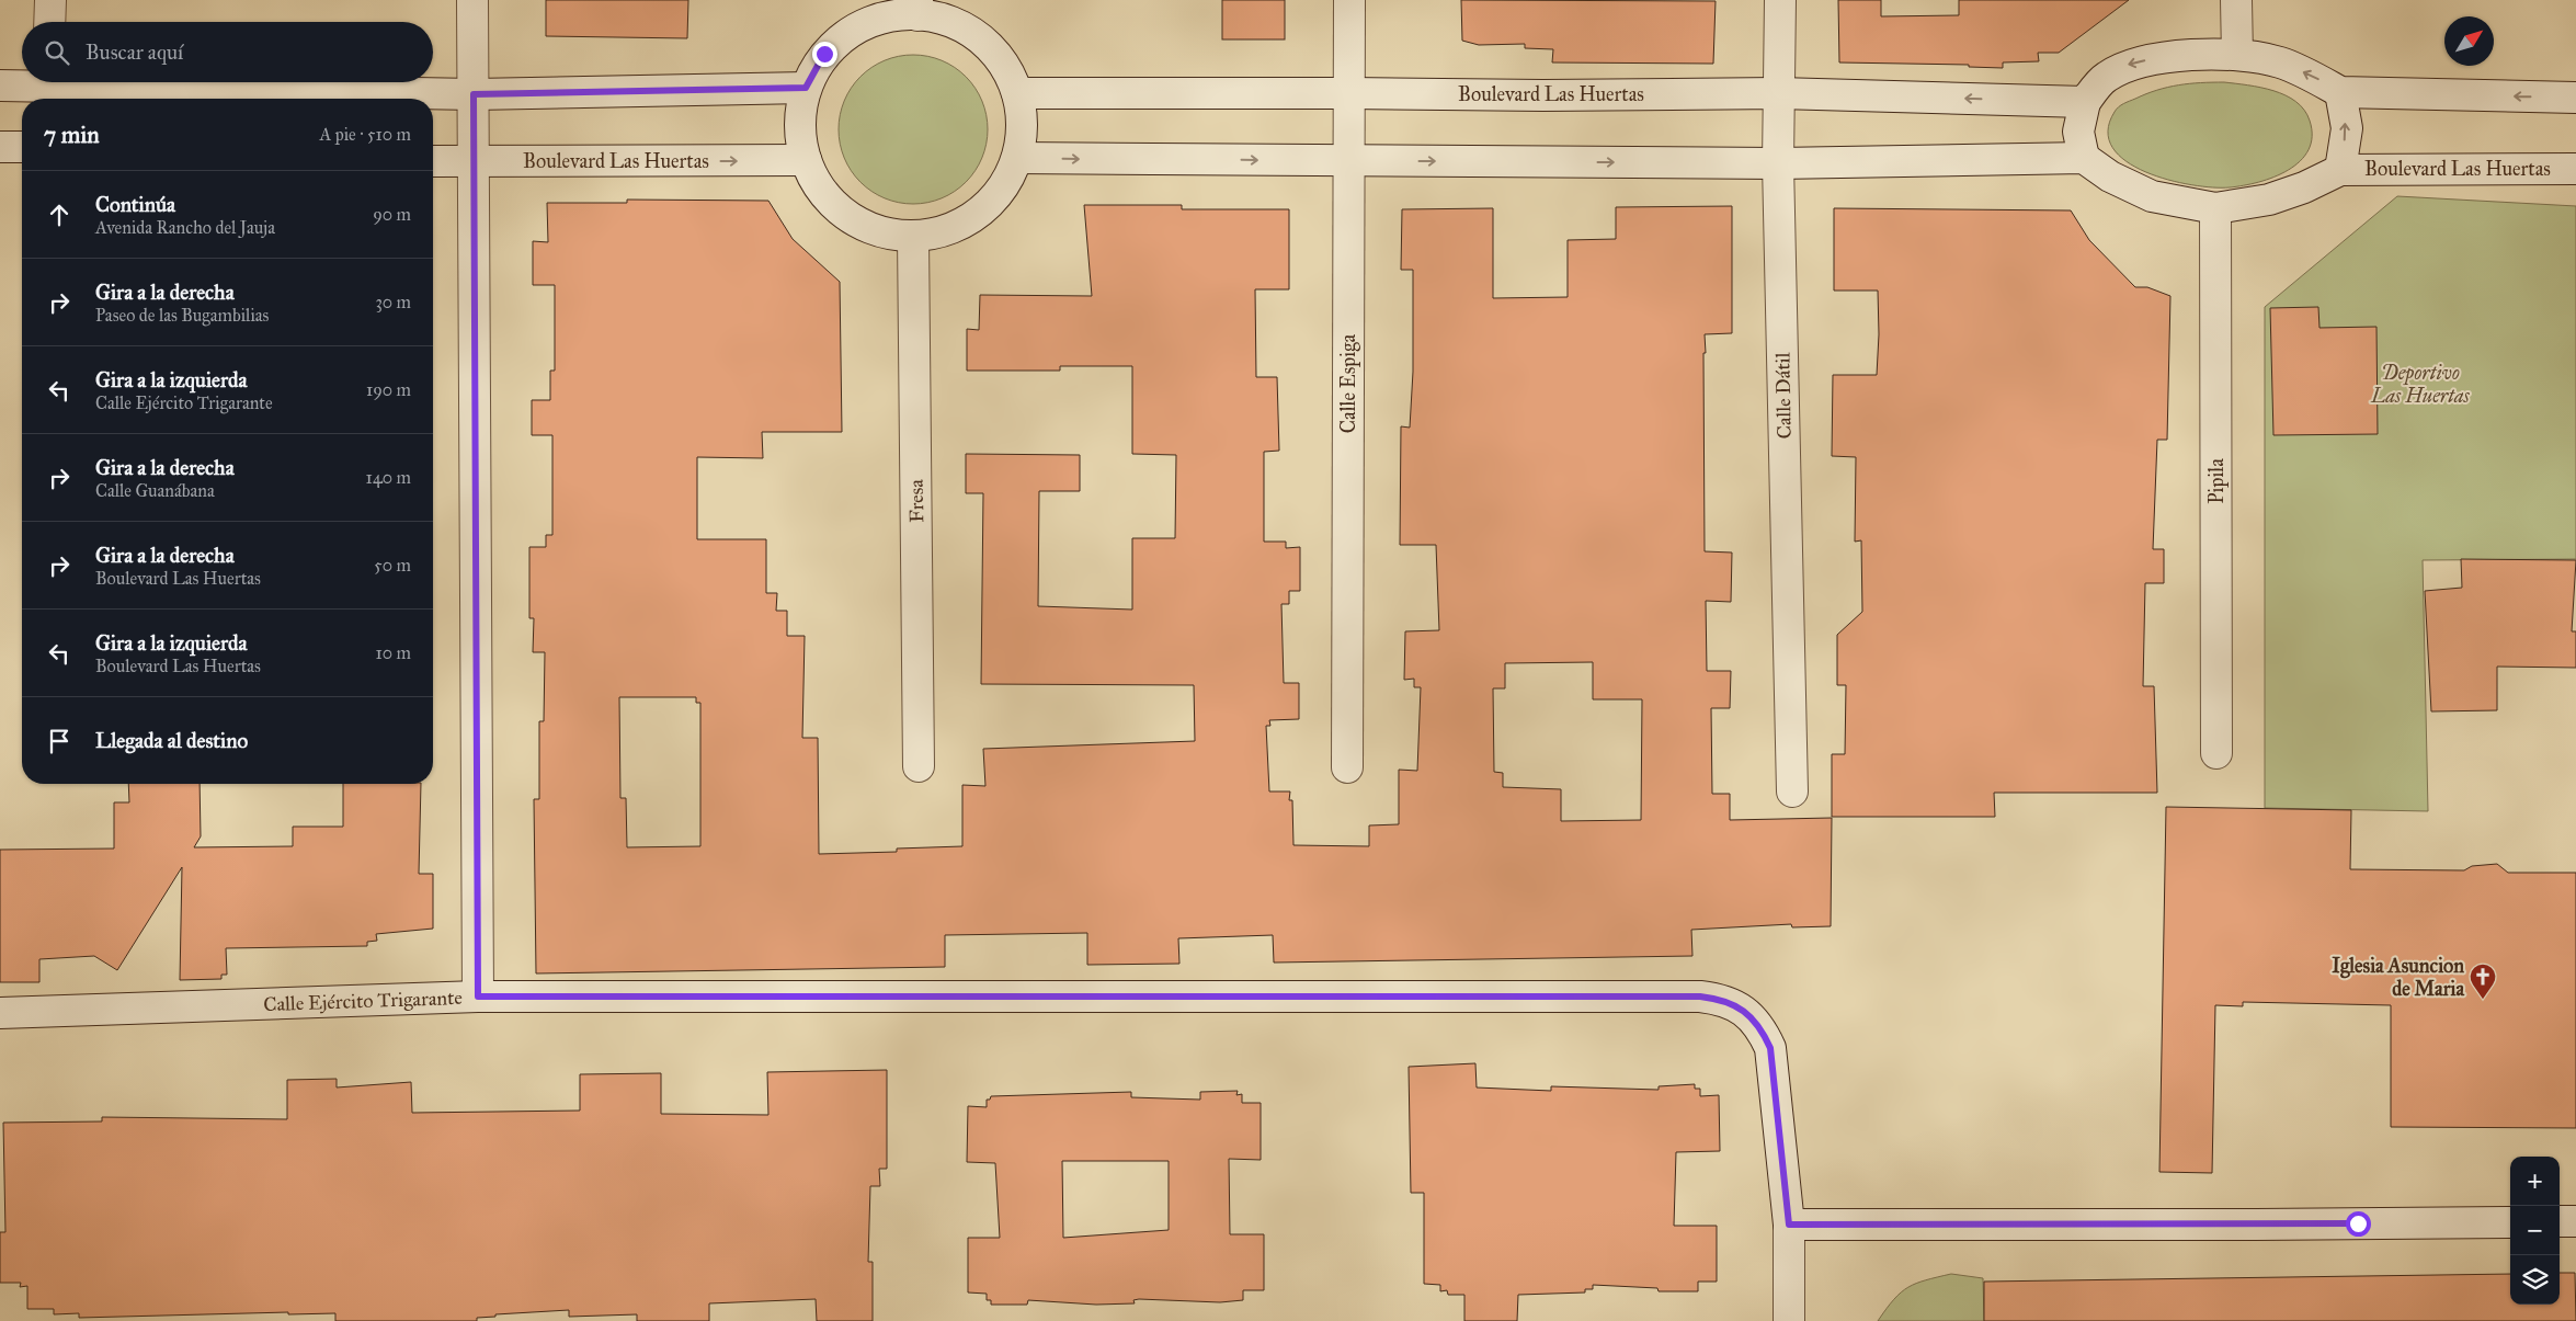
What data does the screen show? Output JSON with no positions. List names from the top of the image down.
{
  "streets": {
    "street": [
      "Boulevard Las Huertas",
      "Calle Espiga",
      "Calle Dátil",
      "Pipila",
      "Fresa",
      "Calle Ejército Trigarante"
    ]
  },
  "crossings": [
    ["Boulevard Las Huertas", "Calle Espiga"],
    ["Boulevard Las Huertas", "Calle Dátil"],
    ["Boulevard Las Huertas", "Pipila"]
  ],
  "parks": ["Deportivo Las Huertas"],
  "places": {
    "church": ["Iglesia Asuncion de Maria"]
  },
  "north": "top right",
  "page": {
    "search": "Buscar aquí",
    "heading": ["7 min", "A pie · 510 m"],
    "list": [
      ["Continúa", "Avenida Rancho del Jauja", "90 m"],
      ["Gira a la derecha", "Paseo de las Bugambilias", "30 m"],
      ["Gira a la izquierda", "Calle Ejército Trigarante", "190 m"],
      ["Gira a la derecha", "Calle Guanábana", "140 m"],
      ["Gira a la derecha", "Boulevard Las Huertas", "50 m"],
      ["Gira a la izquierda", "Boulevard Las Huertas", "10 m"],
      "Llegada al destino"
    ],
    "map_buttons": ["+", "−"]
  }
}
